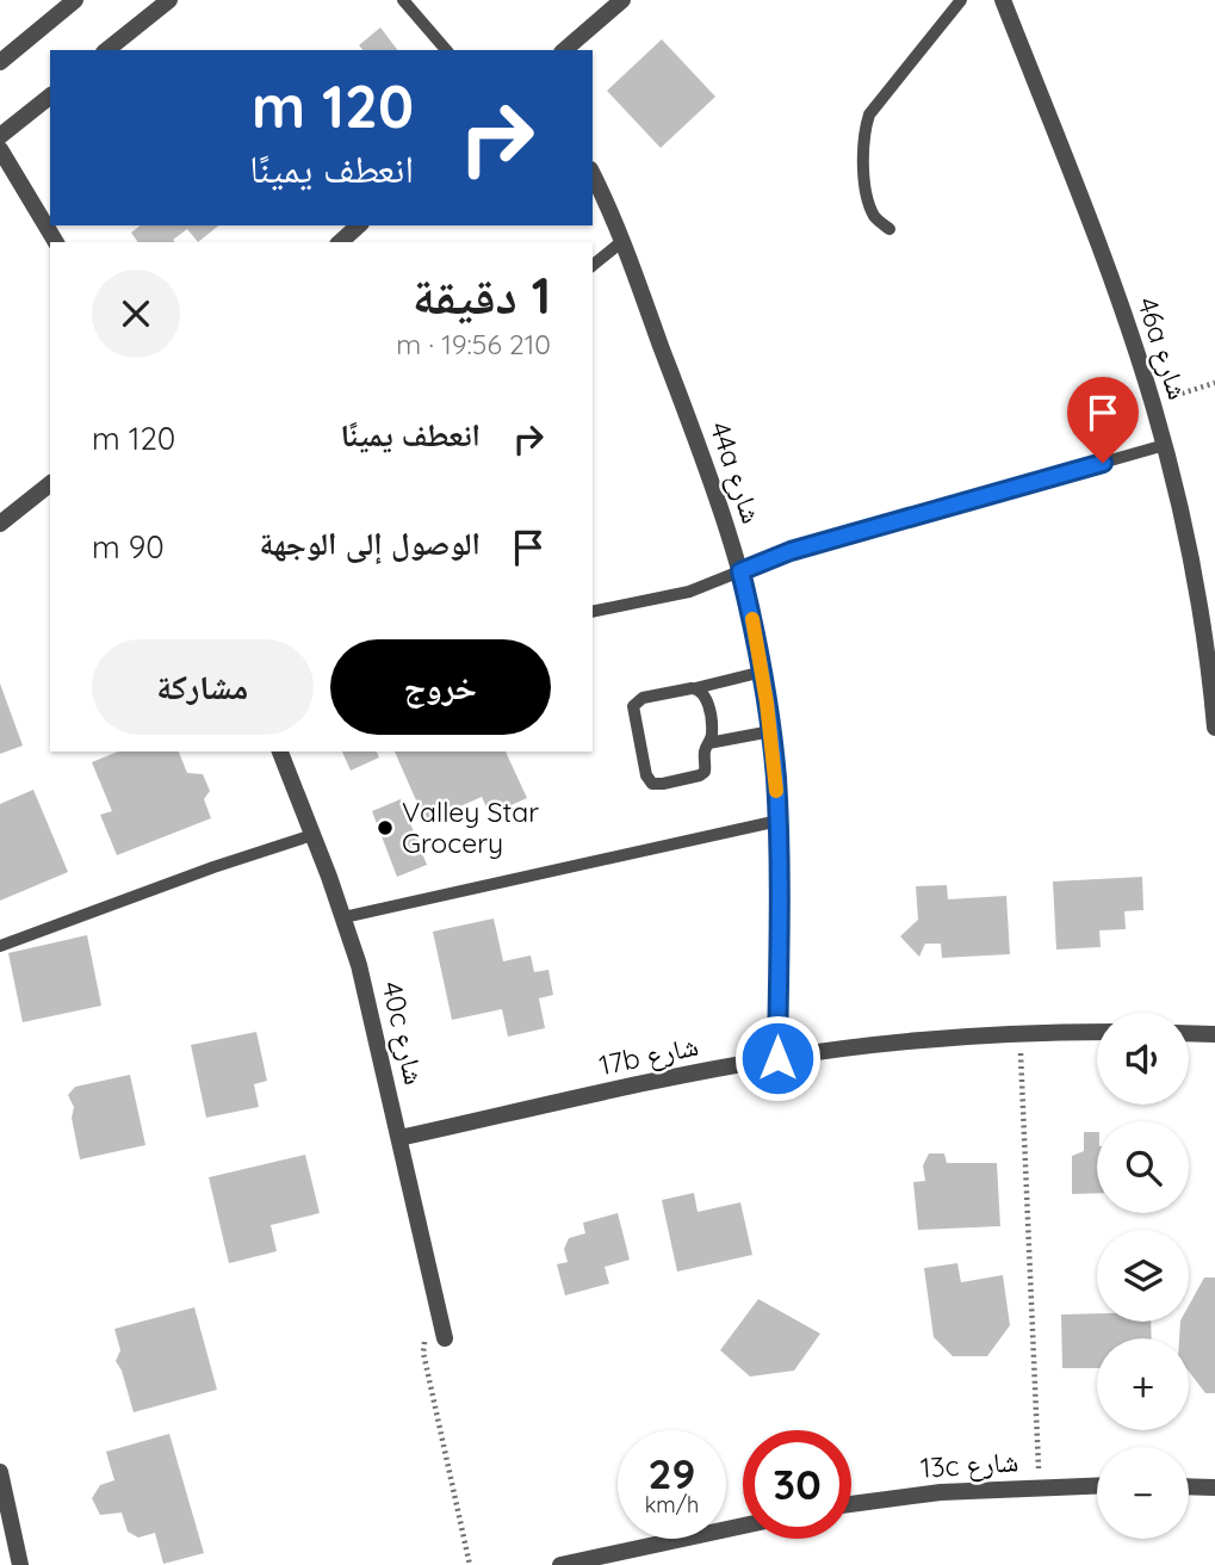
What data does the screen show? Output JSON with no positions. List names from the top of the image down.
{
  "streets": {
    "street": [
      "46a شارع",
      "44a شارع",
      "40c شارع",
      "17b شارع",
      "13c شارع"
    ]
  },
  "crossings": [
    ["44a شارع", "17b شارع"],
    ["40c شارع", "17b شارع"]
  ],
  "places": ["Valley Star Grocery"],
  "page": {
    "turn": ["120 m", "انعطف يمينًا"],
    "heading": ["1 دقيقة", "210 m · 19:56"],
    "list": [
      {
        "name": "انعطف يمينًا",
        "value": "120 m"
      },
      {
        "name": "الوصول إلى الوجهة",
        "value": "90 m"
      }
    ],
    "buttons": ["خروج", "مشاركة"],
    "map_buttons": ["+", "−"],
    "speed": "29 km/h",
    "limit": "30"
  }
}
